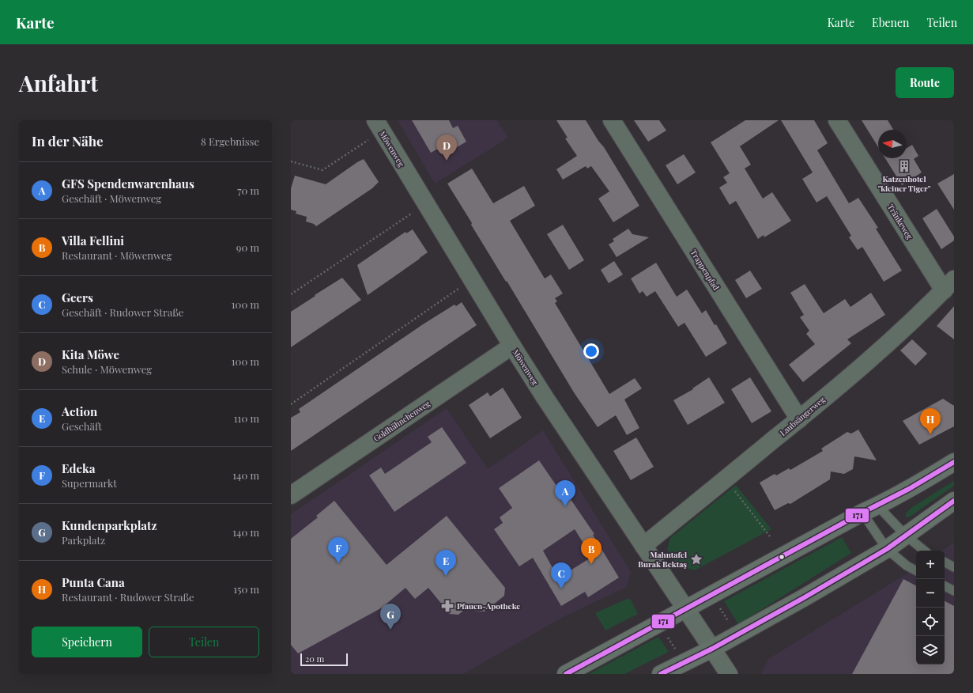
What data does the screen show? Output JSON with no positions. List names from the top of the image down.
{
  "streets": {
    "street": [
      "Möwenweg",
      "Tränkeweg",
      "Trappenpfad",
      "Laubsängerweg",
      "Goldhähnchenweg"
    ]
  },
  "crossings": [
    ["Möwenweg", "Laubsängerweg"],
    ["Möwenweg", "Goldhähnchenweg"],
    ["Tränkeweg", "Laubsängerweg"],
    ["Trappenpfad", "Laubsängerweg"]
  ],
  "places": {
    "building": ["Katzenhotel \"kleiner Tiger\""],
    "place": ["Mahntafel Burak Bektaş"],
    "pharmacy": ["Pfauen-Apotheke"]
  },
  "lines": ["transit line 171"],
  "scale_bar": "20 m",
  "north": "left",
  "page": {
    "header": "Karte",
    "nav": ["Karte", "Ebenen", "Teilen"],
    "buttons": [
      "Route",
      ["Speichern", "Teilen"]
    ],
    "title": "Anfahrt",
    "heading": ["In der Nähe", "8 Ergebnisse"],
    "pins": [
      "D",
      "H",
      "A",
      "F",
      "B",
      "E",
      "C",
      "G"
    ],
    "list": [
      {
        "mark": "A",
        "name": "GFS Spendenwarenhaus",
        "note": "Geschäft · Möwenweg",
        "value": "70 m"
      },
      {
        "mark": "B",
        "name": "Villa Fellini",
        "note": "Restaurant · Möwenweg",
        "value": "90 m"
      },
      {
        "mark": "C",
        "name": "Geers",
        "note": "Geschäft · Rudower Straße",
        "value": "100 m"
      },
      {
        "mark": "D",
        "name": "Kita Möwe",
        "note": "Schule · Möwenweg",
        "value": "100 m"
      },
      {
        "mark": "E",
        "name": "Action",
        "note": "Geschäft",
        "value": "110 m"
      },
      {
        "mark": "F",
        "name": "Edeka",
        "note": "Supermarkt",
        "value": "140 m"
      },
      {
        "mark": "G",
        "name": "Kundenparkplatz",
        "note": "Parkplatz",
        "value": "140 m"
      },
      {
        "mark": "H",
        "name": "Punta Cana",
        "note": "Restaurant · Rudower Straße",
        "value": "150 m"
      }
    ],
    "map_buttons": ["+", "−"],
    "scale": "20 m"
  }
}
